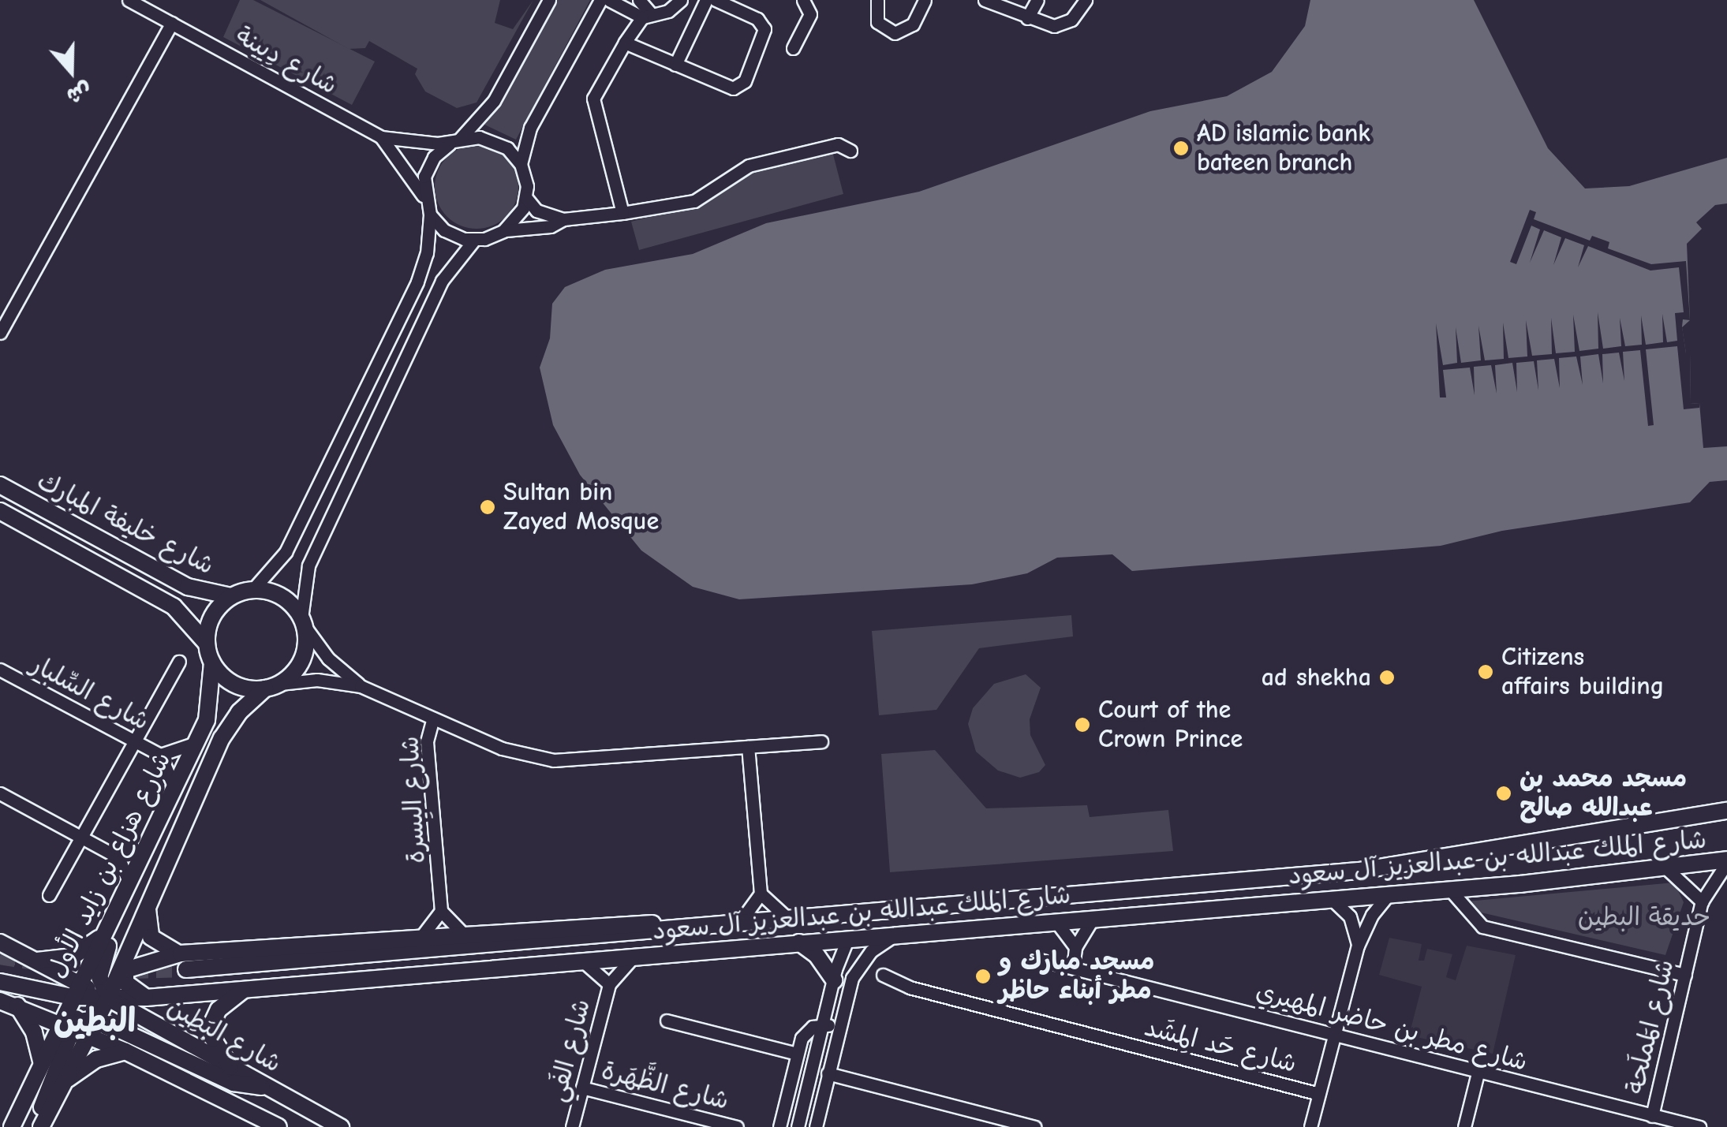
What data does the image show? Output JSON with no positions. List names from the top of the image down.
{
  "streets": {
    "main road": [
      "شارع خليفة المبارك",
      "شارع الملك عبدالله بن عبدالعزيز آل سعود",
      "شارع هزاع بن زايد الأول",
      "شارع البَطِين"
    ],
    "street": [
      "شارع دِيينة",
      "شارع السِّلبار",
      "شارع اليِسرة",
      "شارع مطر بن حاضر المهيري",
      "شارع المَملَحة",
      "شارع حَد المِشَد",
      "شارع الفَي",
      "شارع الظَّهَرة"
    ]
  },
  "crossings": [
    ["شارع خليفة المبارك", "شارع اليِسرة"],
    ["شارع خليفة المبارك", "شارع هزاع بن زايد الأول"],
    ["شارع السِّلبار", "شارع هزاع بن زايد الأول"],
    ["شارع اليِسرة", "شارع هزاع بن زايد الأول"],
    ["شارع الملك عبدالله بن عبدالعزيز آل سعود", "شارع هزاع بن زايد الأول"],
    ["شارع الملك عبدالله بن عبدالعزيز آل سعود", "شارع المَملَحة"],
    ["شارع الملك عبدالله بن عبدالعزيز آل سعود", "شارع البَطِين"],
    ["شارع الملك عبدالله بن عبدالعزيز آل سعود", "شارع الفَي"],
    ["شارع هزاع بن زايد الأول", "شارع البَطِين"],
    ["شارع مطر بن حاضر المهيري", "شارع المَملَحة"],
    ["شارع الفَي", "شارع الظَّهَرة"]
  ],
  "districts": ["البطين"],
  "parks": ["حديقة البطين"],
  "places": [
    "AD islamic bank bateen branch",
    "Sultan bin Zayed Mosque",
    "Citizens affairs building",
    "ad shekha",
    "Court of the Crown Prince",
    "مسجد محمد بن عبدالله صالح",
    "مسجد مبارك و مطر أبناء حاظر"
  ],
  "north": "bottom"
}
